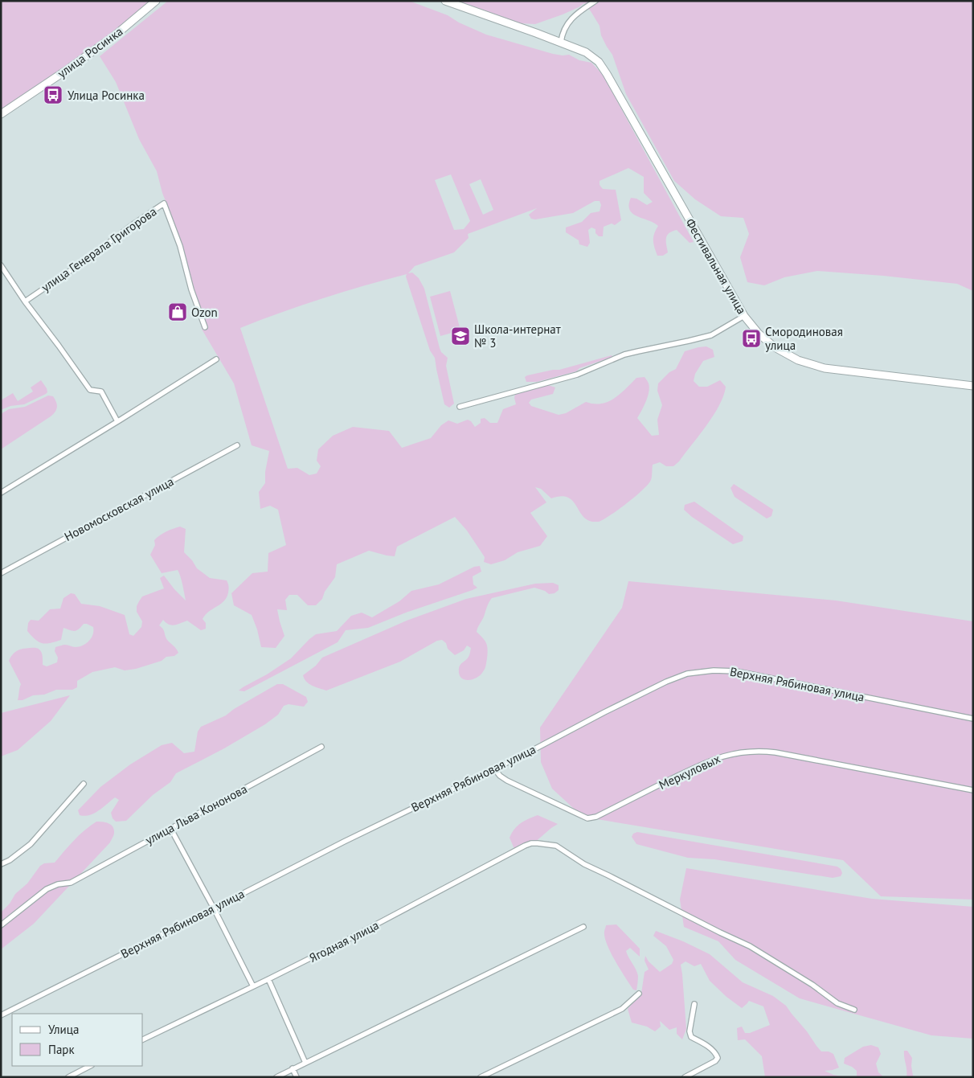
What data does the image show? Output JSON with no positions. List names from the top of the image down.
{
  "streets": {
    "main road": ["улица Росинка", "Фестивальная улица"],
    "street": [
      "улица Генерала Григорова",
      "Новомосковская улица",
      "Верхняя Рябиновая улица",
      "Меркуловых",
      "улица Льва Кононова",
      "Ягодная улица"
    ]
  },
  "crossings": [
    ["Верхняя Рябиновая улица", "Меркуловых"]
  ],
  "places": {
    "bus stop": ["Улица Росинка", "Смородиновая улица"],
    "shop": ["Ozon"],
    "school or university": ["Школа-интернат № 3"]
  },
  "legend": ["Улица", "Парк"]
}
